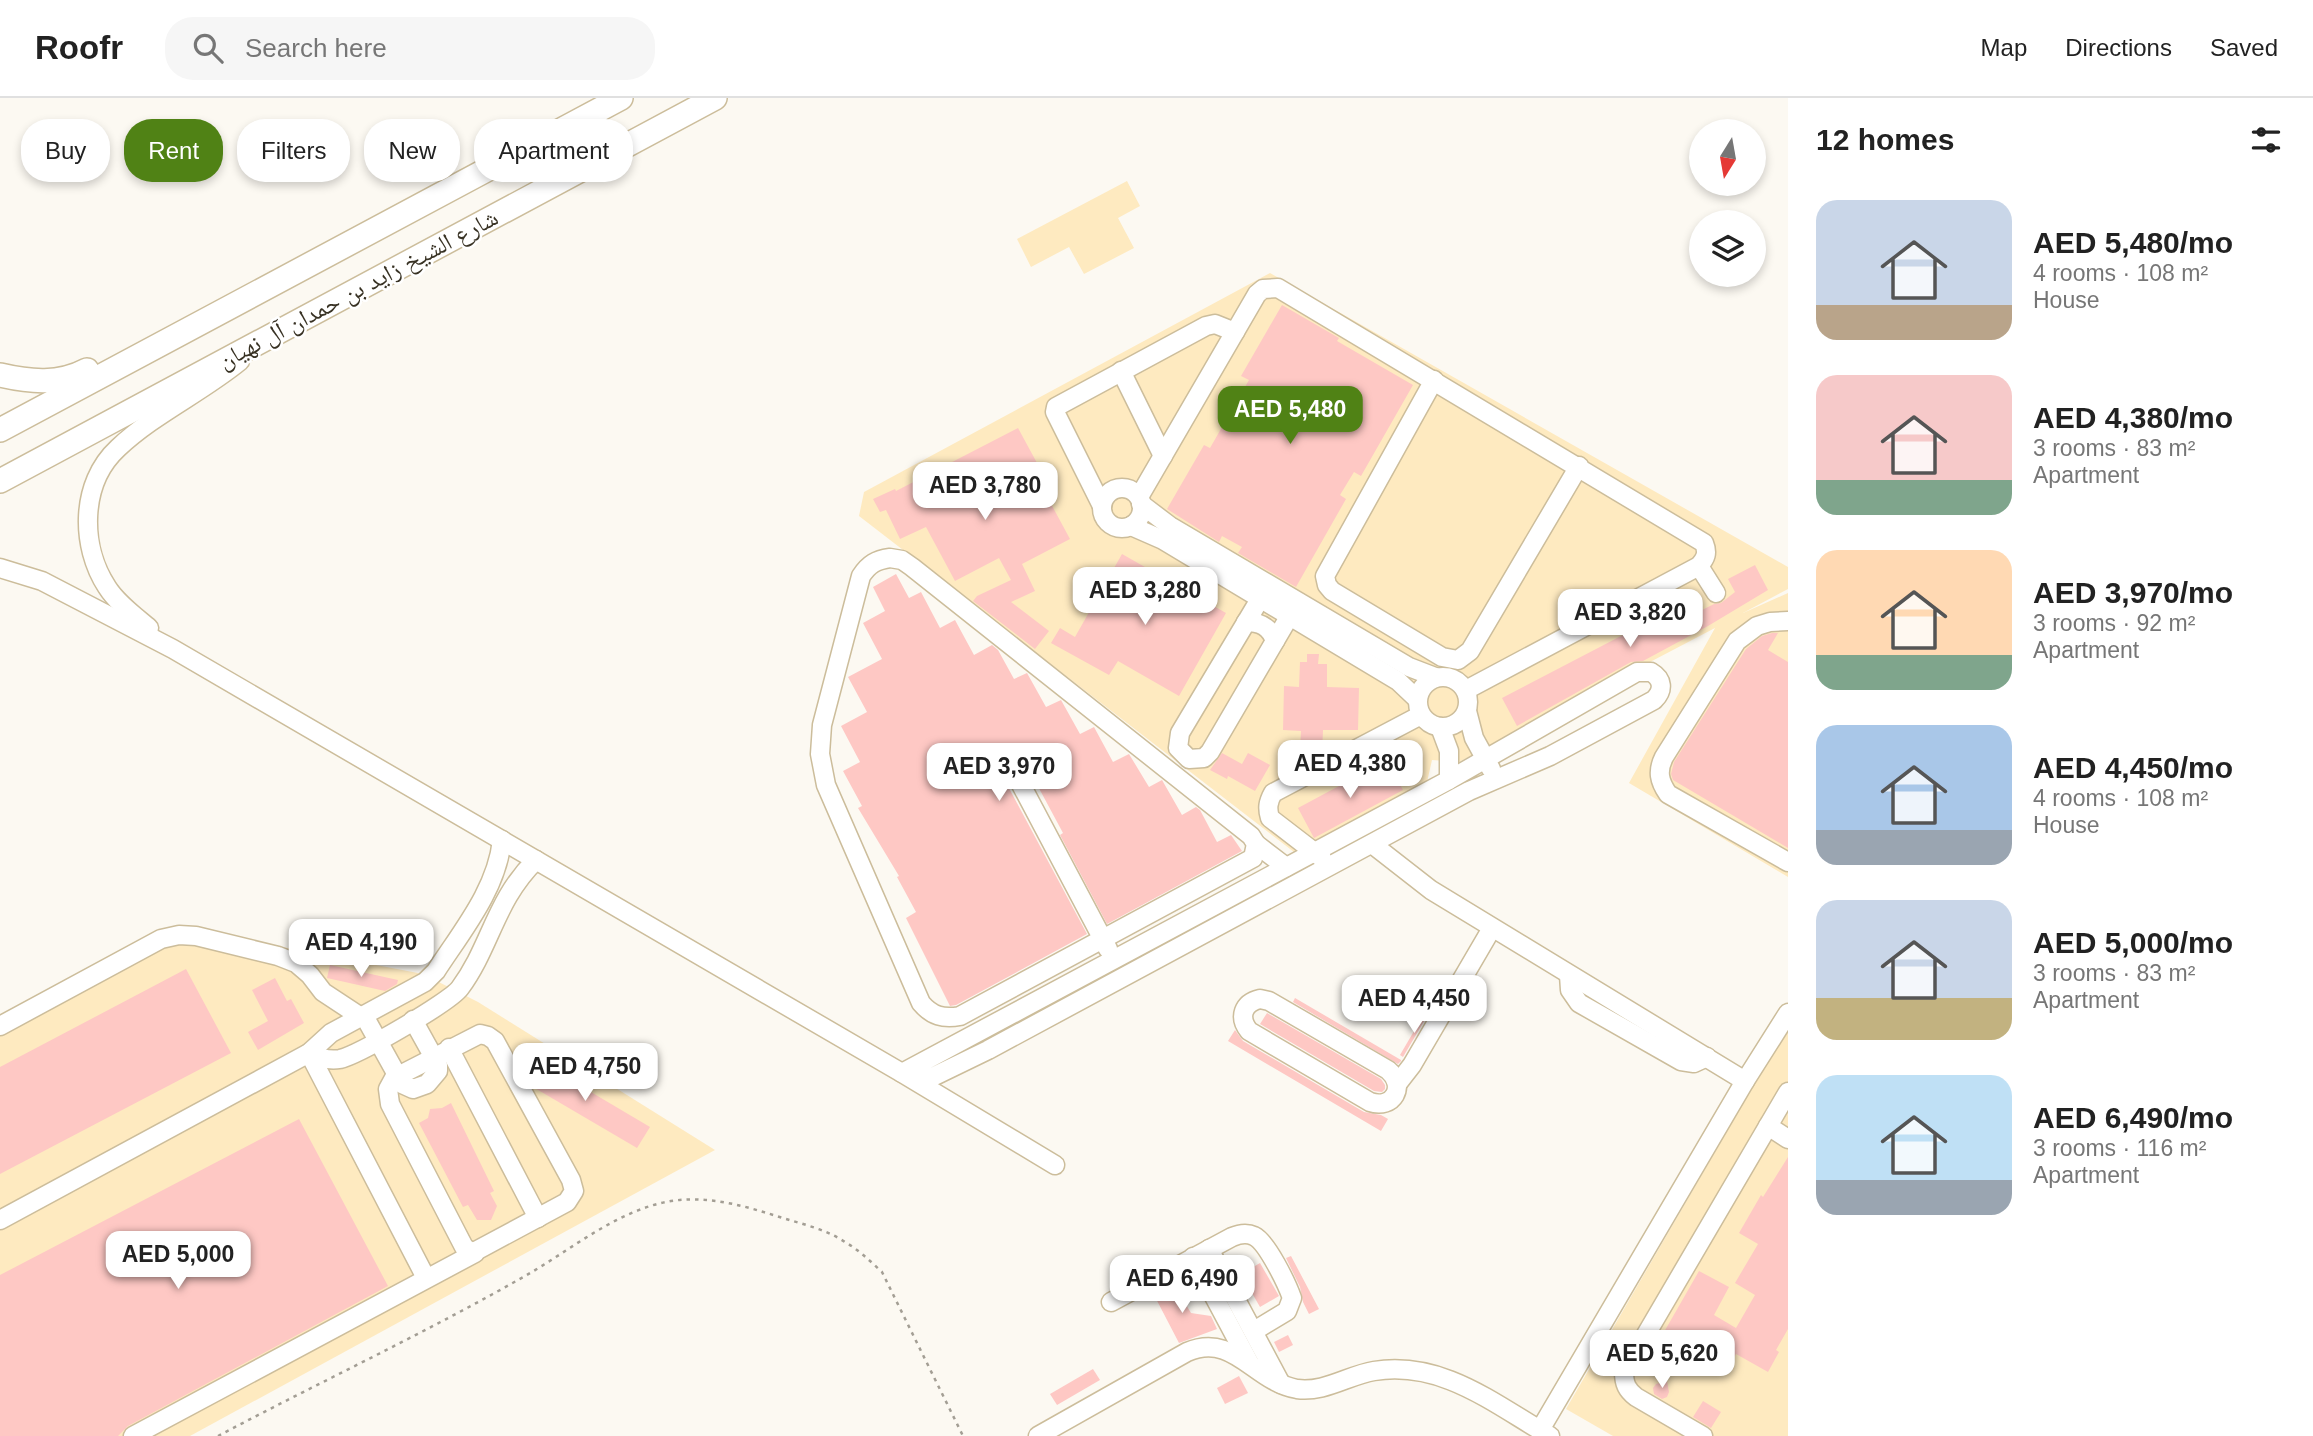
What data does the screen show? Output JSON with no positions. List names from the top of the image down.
{
  "streets": {
    "main road": ["شارع الشيخ زايد بن حمدان آل نهيان"]
  },
  "north": "bottom",
  "page": {
    "header": "Roofr",
    "search": "Search here",
    "nav": ["Map", "Directions", "Saved"],
    "heading": "12 homes",
    "chip": [
      "Buy",
      "Rent",
      "Filters",
      "New",
      "Apartment"
    ],
    "list": [
      {
        "name": "AED 5,480/mo",
        "note": "4 rooms · 108 m² · House"
      },
      {
        "name": "AED 4,380/mo",
        "note": "3 rooms · 83 m² · Apartment"
      },
      {
        "name": "AED 3,970/mo",
        "note": "3 rooms · 92 m² · Apartment"
      },
      {
        "name": "AED 4,450/mo",
        "note": "4 rooms · 108 m² · House"
      },
      {
        "name": "AED 5,000/mo",
        "note": "3 rooms · 83 m² · Apartment"
      },
      {
        "name": "AED 6,490/mo",
        "note": "3 rooms · 116 m² · Apartment"
      }
    ],
    "price": [
      "AED 5,480",
      "AED 3,780",
      "AED 3,280",
      "AED 3,820",
      "AED 4,380",
      "AED 3,970",
      "AED 4,190",
      "AED 4,450",
      "AED 4,750",
      "AED 5,000",
      "AED 6,490",
      "AED 5,620"
    ]
  }
}
